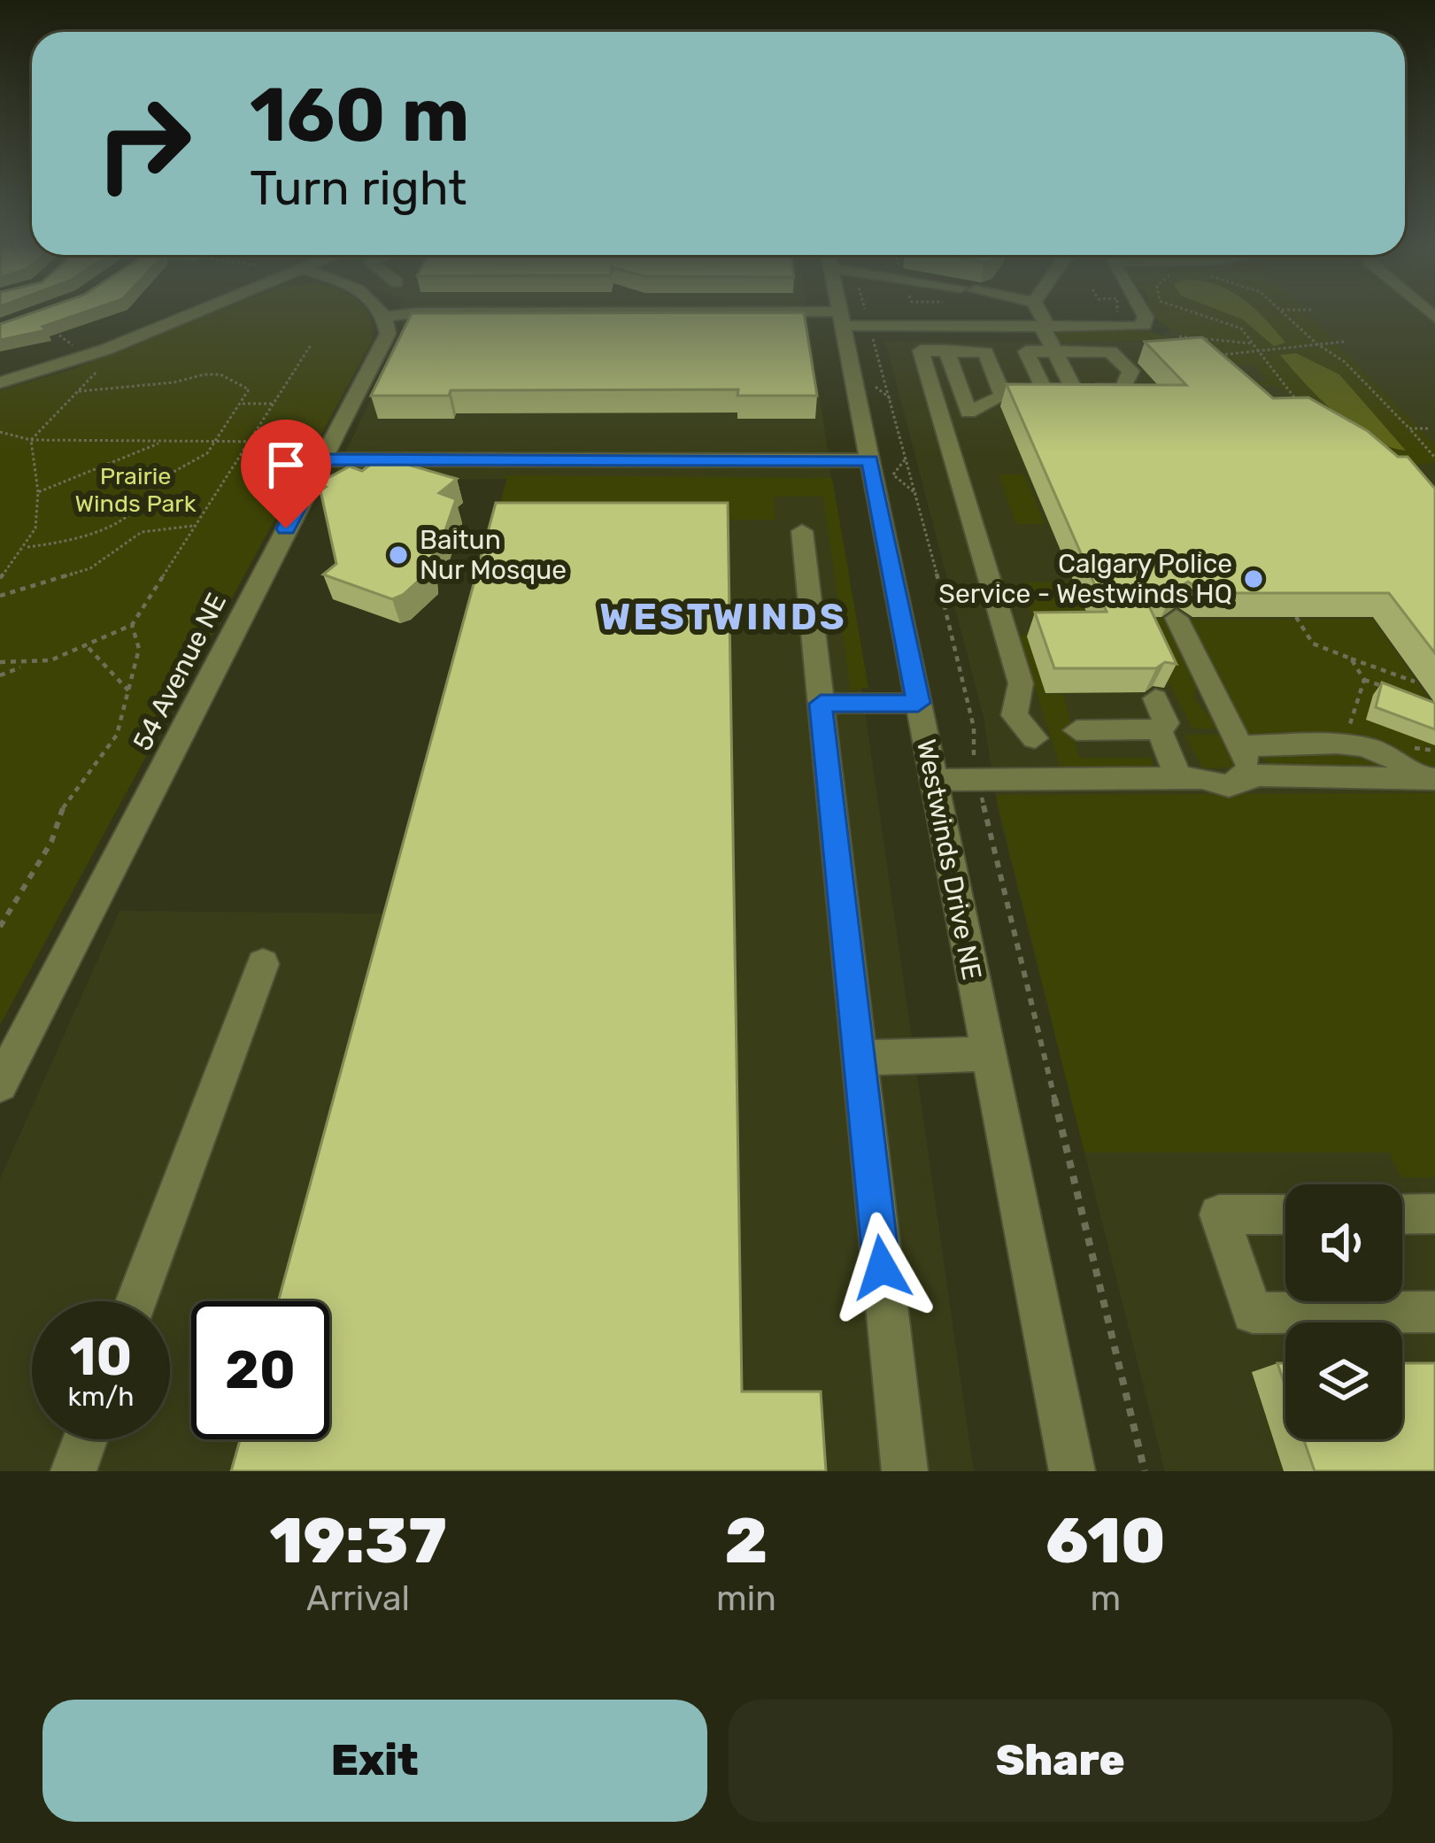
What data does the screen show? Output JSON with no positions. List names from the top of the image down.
{
  "streets": {
    "street": ["54 Avenue NE", "Westwinds Drive NE"]
  },
  "districts": ["WESTWINDS"],
  "parks": ["Prairie Winds Park"],
  "places": ["Baitun Nur Mosque", "Calgary Police Service - Westwinds HQ"],
  "page": {
    "turn": ["160 m", "Turn right"],
    "speed": "10 km/h",
    "limit": "20",
    "eta": [
      "19:37",
      "Arrival",
      "2",
      "min",
      "610",
      "m"
    ],
    "buttons": ["Exit", "Share"]
  }
}
